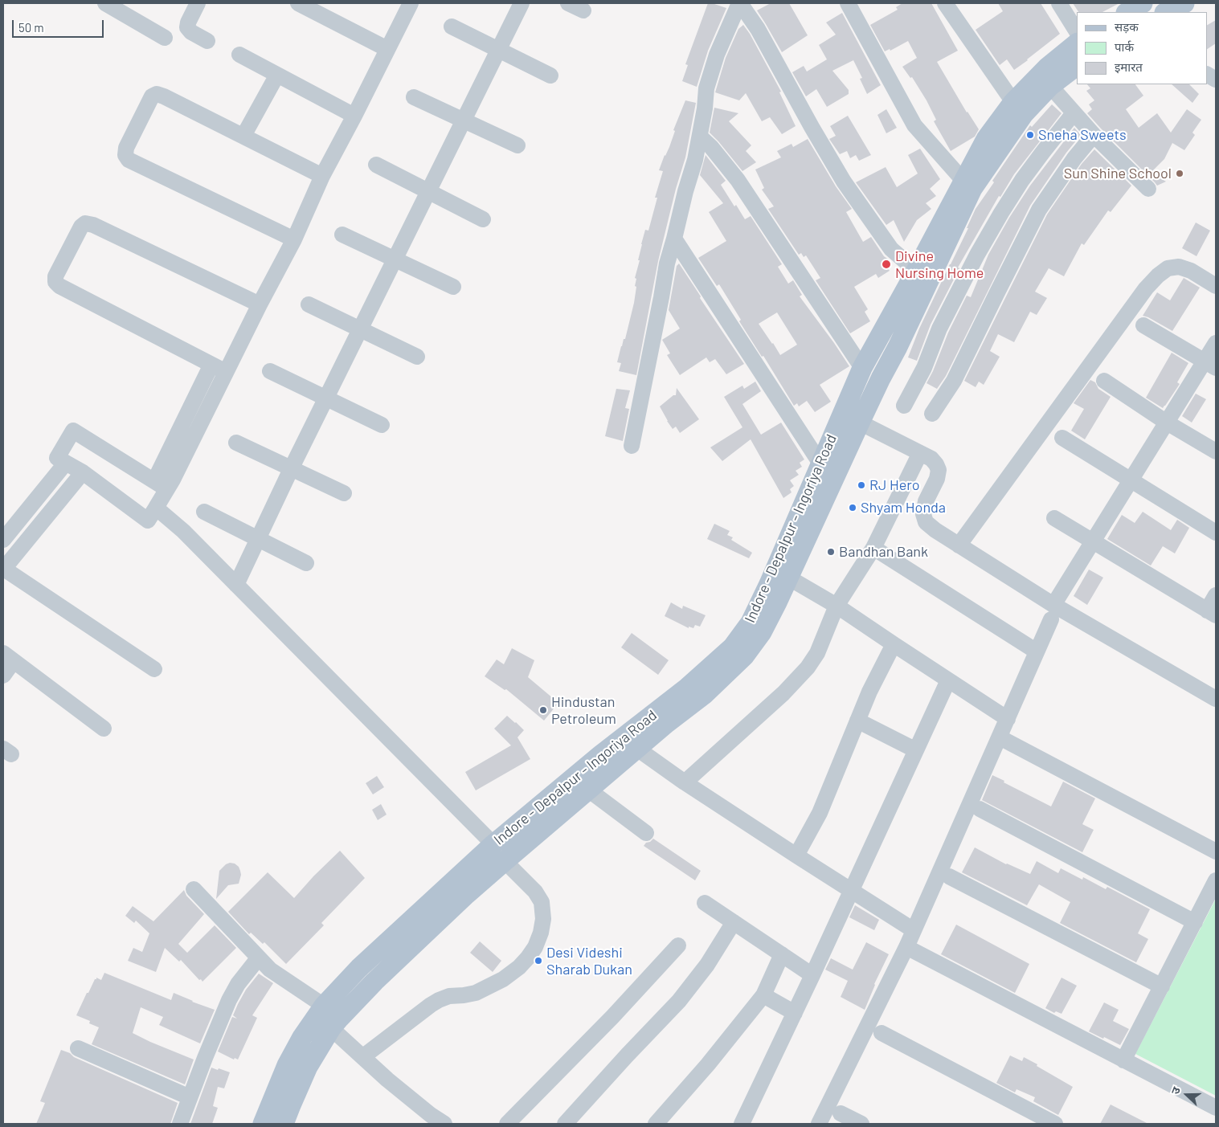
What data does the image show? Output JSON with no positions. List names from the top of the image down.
{
  "streets": {
    "main road": ["Indore - Depalpur - Ingoriya Road"]
  },
  "places": [
    "Sneha Sweets",
    "Sun Shine School",
    "Divine Nursing Home",
    "RJ Hero",
    "Shyam Honda",
    "Bandhan Bank",
    "Hindustan Petroleum",
    "Desi Videshi Sharab Dukan"
  ],
  "legend": ["सड़क", "पार्क", "इमारत"],
  "scale_bar": "50 m",
  "north": "left"
}
